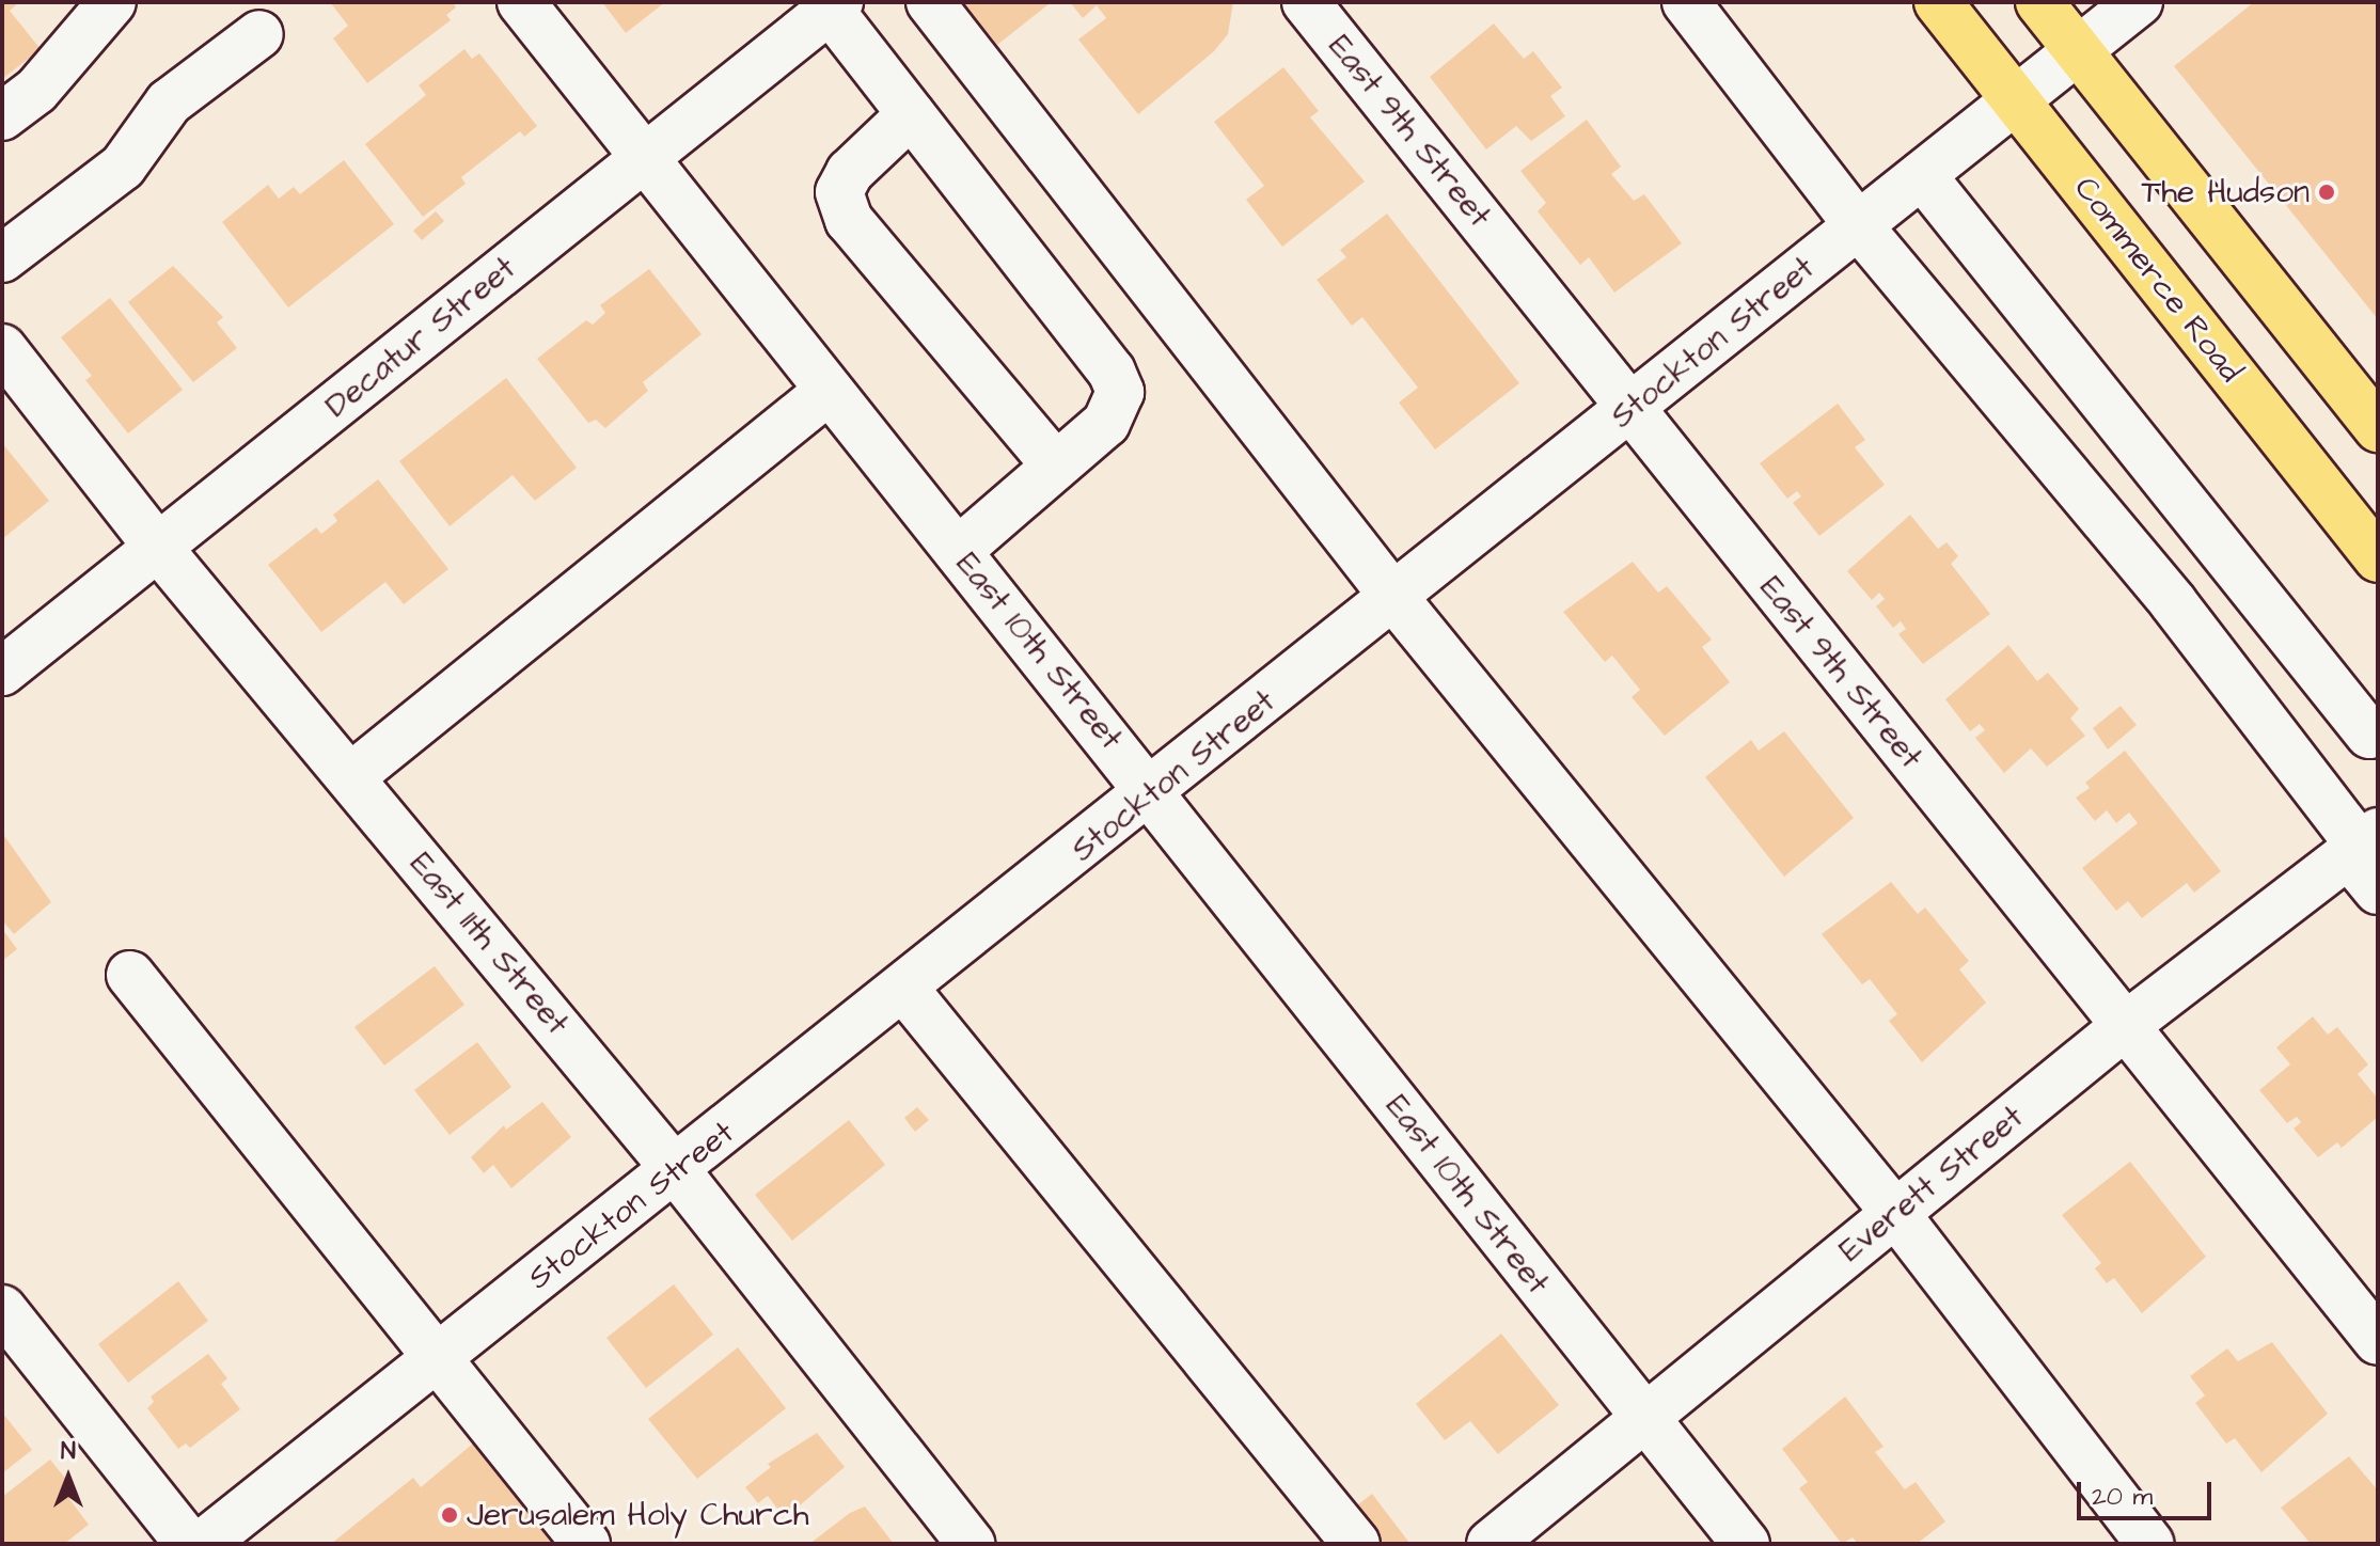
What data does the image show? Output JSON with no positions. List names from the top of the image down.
{
  "streets": {
    "main road": ["Commerce Road"],
    "street": [
      "East 9th Street",
      "Decatur Street",
      "Stockton Street",
      "East 10th Street",
      "East 11th Street",
      "Everett Street"
    ]
  },
  "crossings": [
    ["East 9th Street", "Stockton Street"],
    ["East 9th Street", "Everett Street"],
    ["Commerce Road", "Stockton Street"],
    ["Decatur Street", "East 10th Street"],
    ["Decatur Street", "East 11th Street"],
    ["Stockton Street", "East 10th Street"],
    ["Stockton Street", "East 11th Street"],
    ["East 10th Street", "Everett Street"]
  ],
  "places": ["The Hudson", "Jerusalem Holy Church"],
  "scale_bar": "20 m",
  "north": "top"
}
